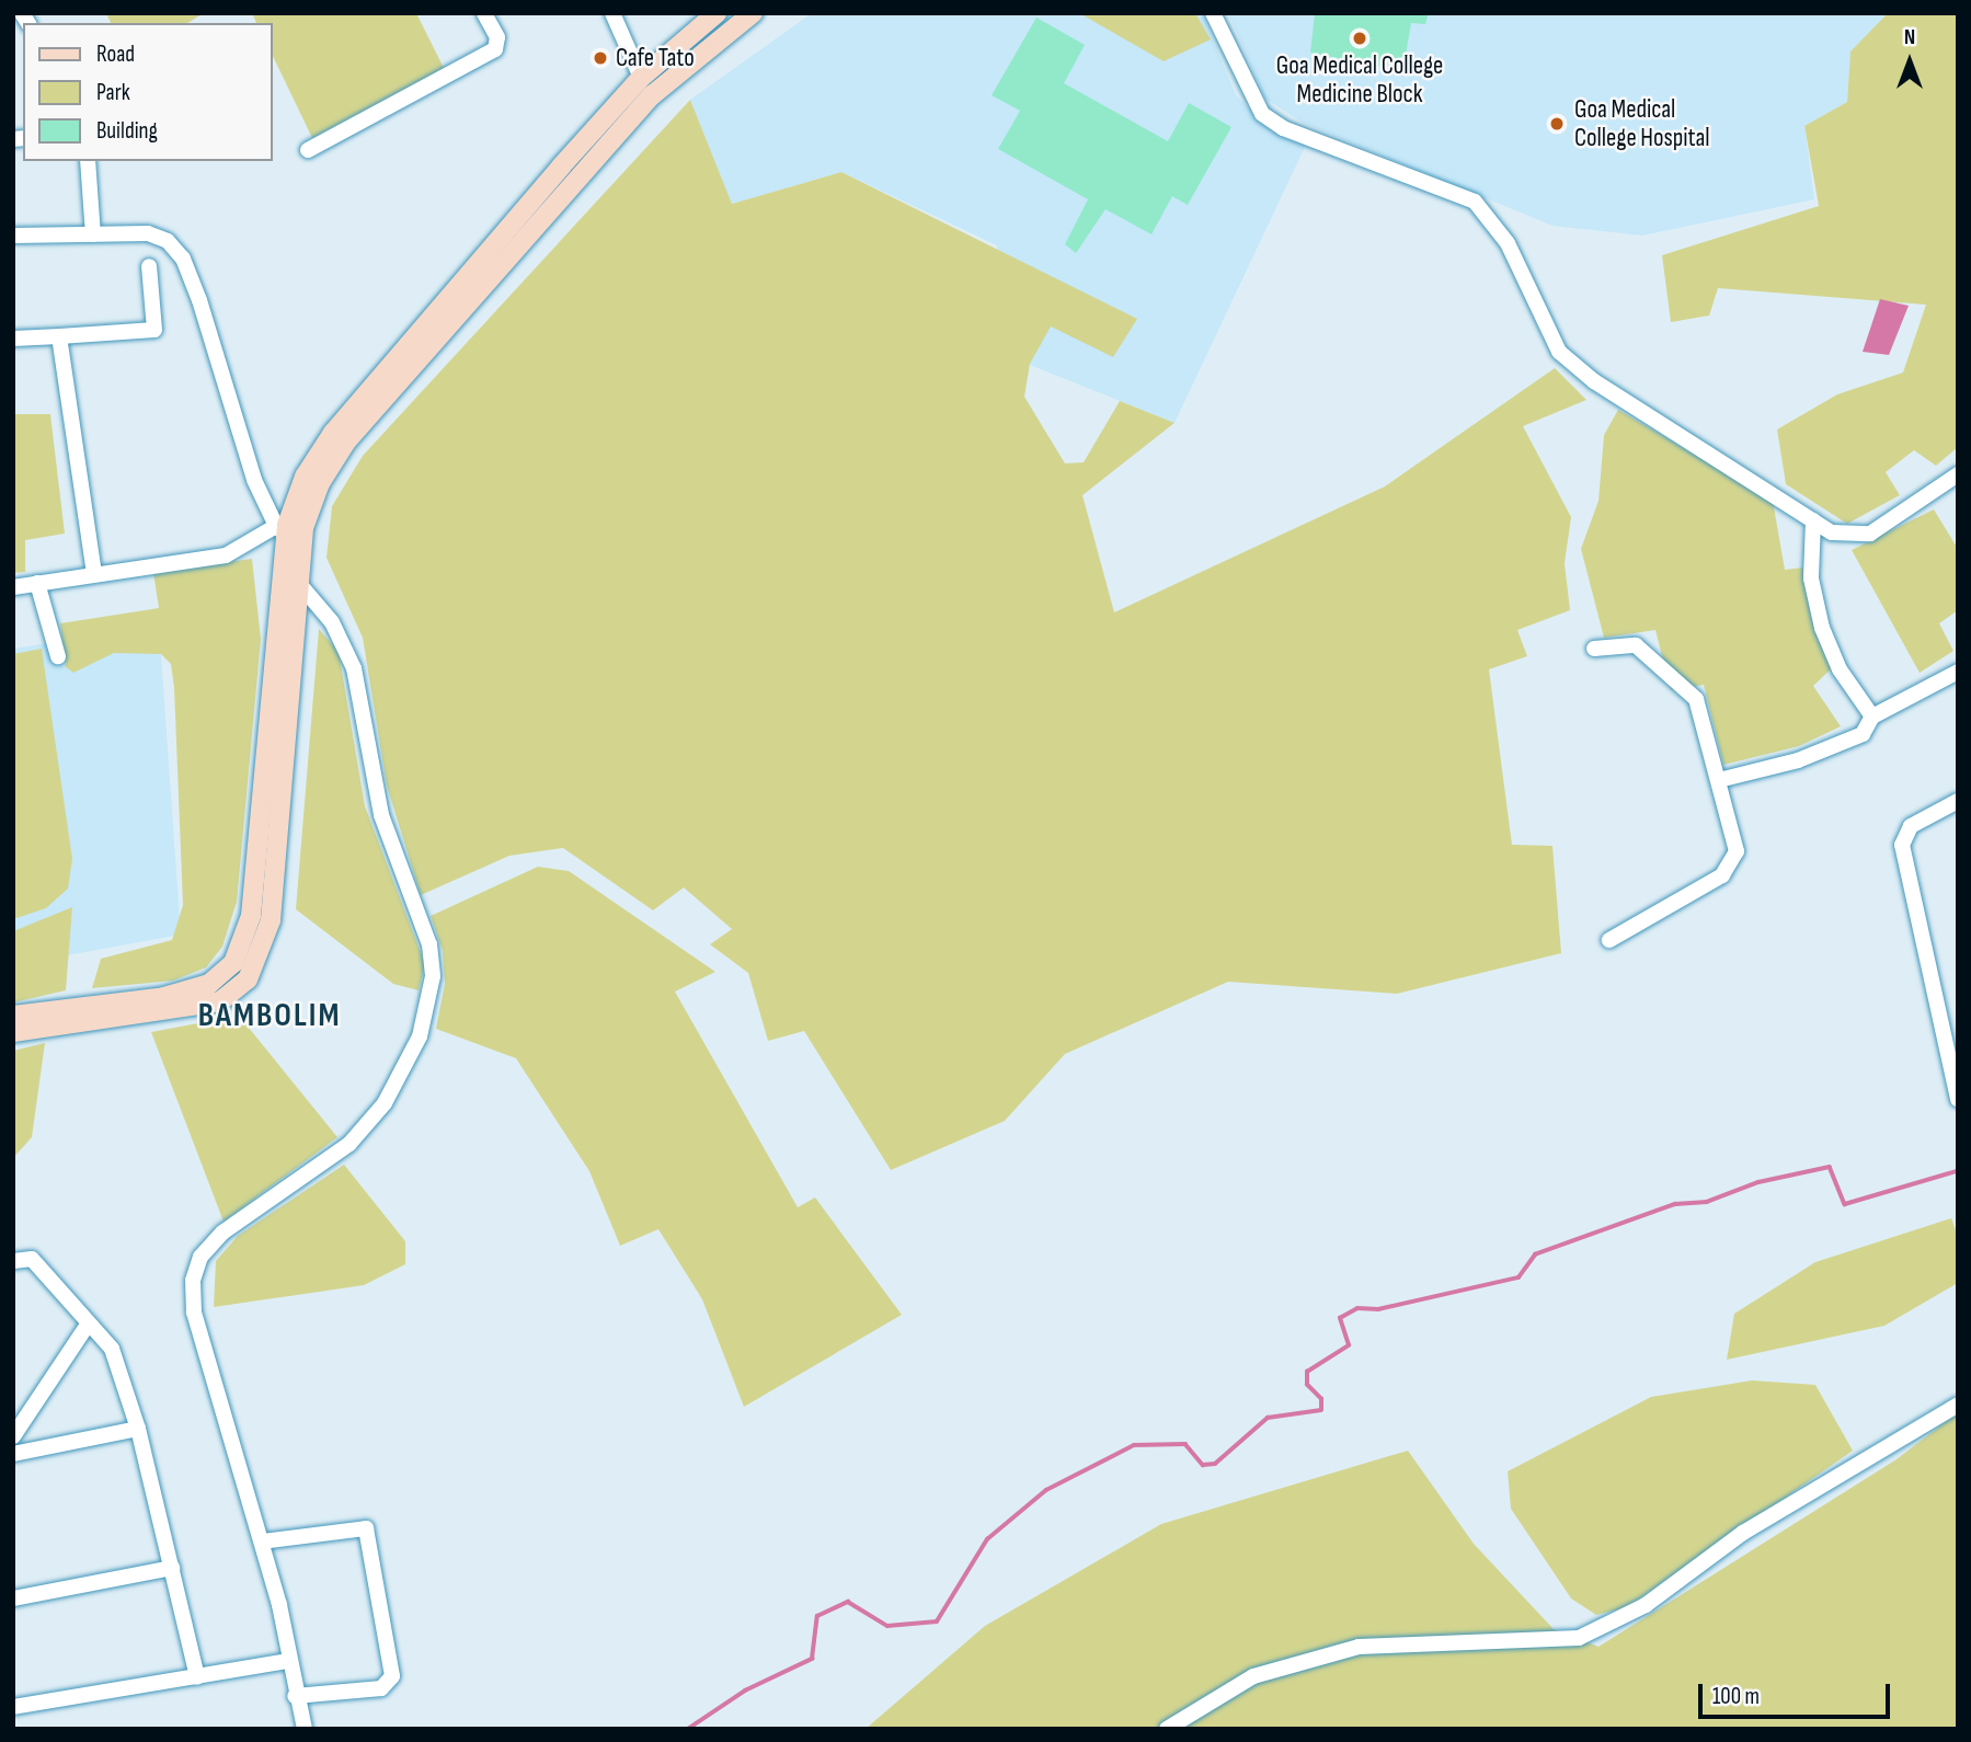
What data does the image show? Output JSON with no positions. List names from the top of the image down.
{
  "districts": ["BAMBOLIM"],
  "places": ["Goa Medical College Medicine Block", "Cafe Tato", "Goa Medical College Hospital"],
  "legend": ["Road", "Park", "Building"],
  "scale_bar": "100 m",
  "north": "top"
}
